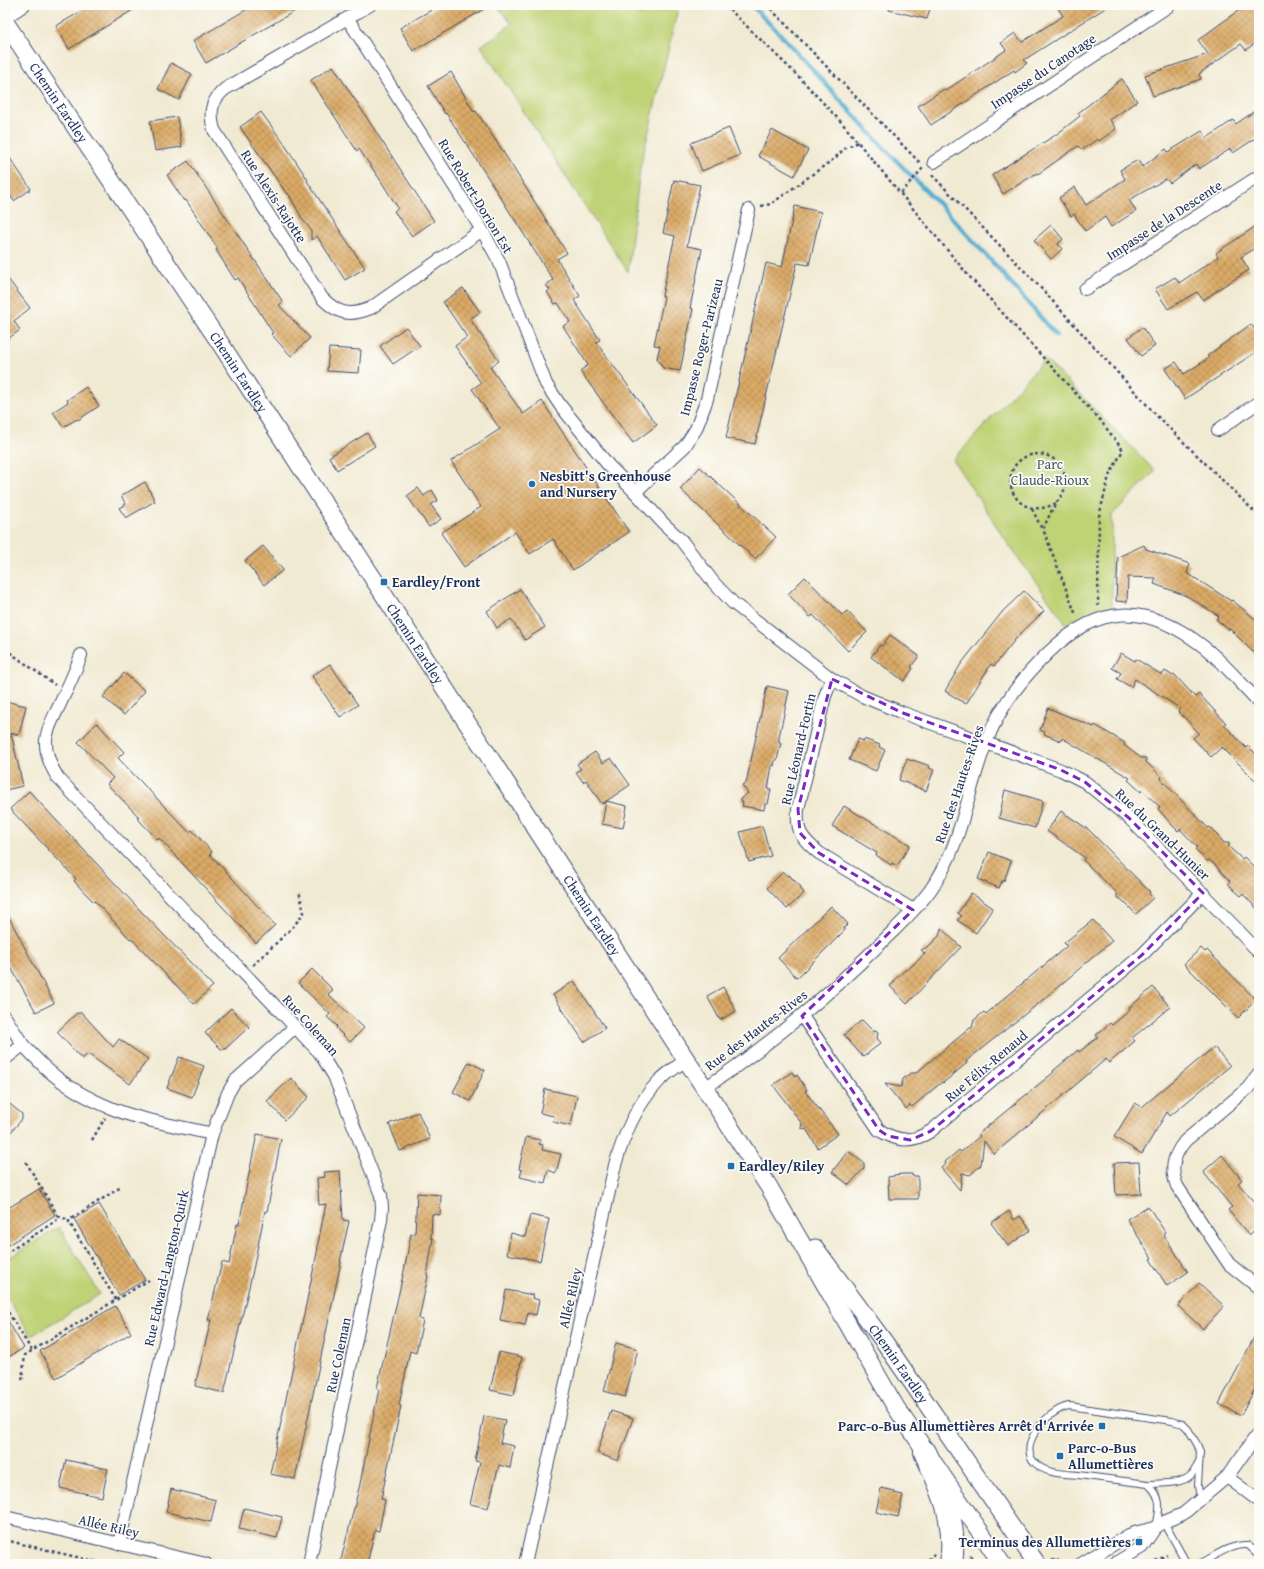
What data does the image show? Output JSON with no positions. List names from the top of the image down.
{
  "streets": {
    "main road": ["Chemin Eardley"],
    "street": [
      "Impasse du Canotage",
      "Rue Alexis-Rajotte",
      "Rue Robert-Dorion Est",
      "Impasse de la Descente",
      "Impasse Roger-Parizeau",
      "Rue Léonard-Fortin",
      "Rue des Hautes-Rives",
      "Rue du Grand-Hunier",
      "Rue Coleman",
      "Rue Félix-Renaud",
      "Rue Edward-Langton-Quirk",
      "Allée Riley"
    ]
  },
  "crossings": [
    ["Chemin Eardley", "Rue des Hautes-Rives"],
    ["Chemin Eardley", "Allée Riley"],
    ["Rue Alexis-Rajotte", "Rue Robert-Dorion Est"],
    ["Rue Robert-Dorion Est", "Impasse Roger-Parizeau"],
    ["Rue Robert-Dorion Est", "Rue Léonard-Fortin"],
    ["Rue Robert-Dorion Est", "Rue du Grand-Hunier"],
    ["Rue Léonard-Fortin", "Rue des Hautes-Rives"],
    ["Rue Léonard-Fortin", "Rue du Grand-Hunier"],
    ["Rue des Hautes-Rives", "Rue du Grand-Hunier"],
    ["Rue des Hautes-Rives", "Rue Félix-Renaud"],
    ["Rue du Grand-Hunier", "Rue Félix-Renaud"],
    ["Rue Coleman", "Rue Edward-Langton-Quirk"],
    ["Rue Edward-Langton-Quirk", "Allée Riley"]
  ],
  "parks": ["Parc Claude-Rioux"],
  "places": {
    "other": ["Nesbitt's Greenhouse and Nursery"],
    "transit": [
      "Eardley/Front",
      "Eardley/Riley",
      "Parc-o-Bus Allumettières Arrêt d'Arrivée",
      "Parc-o-Bus Allumettières",
      "Terminus des Allumettières"
    ]
  }
}
